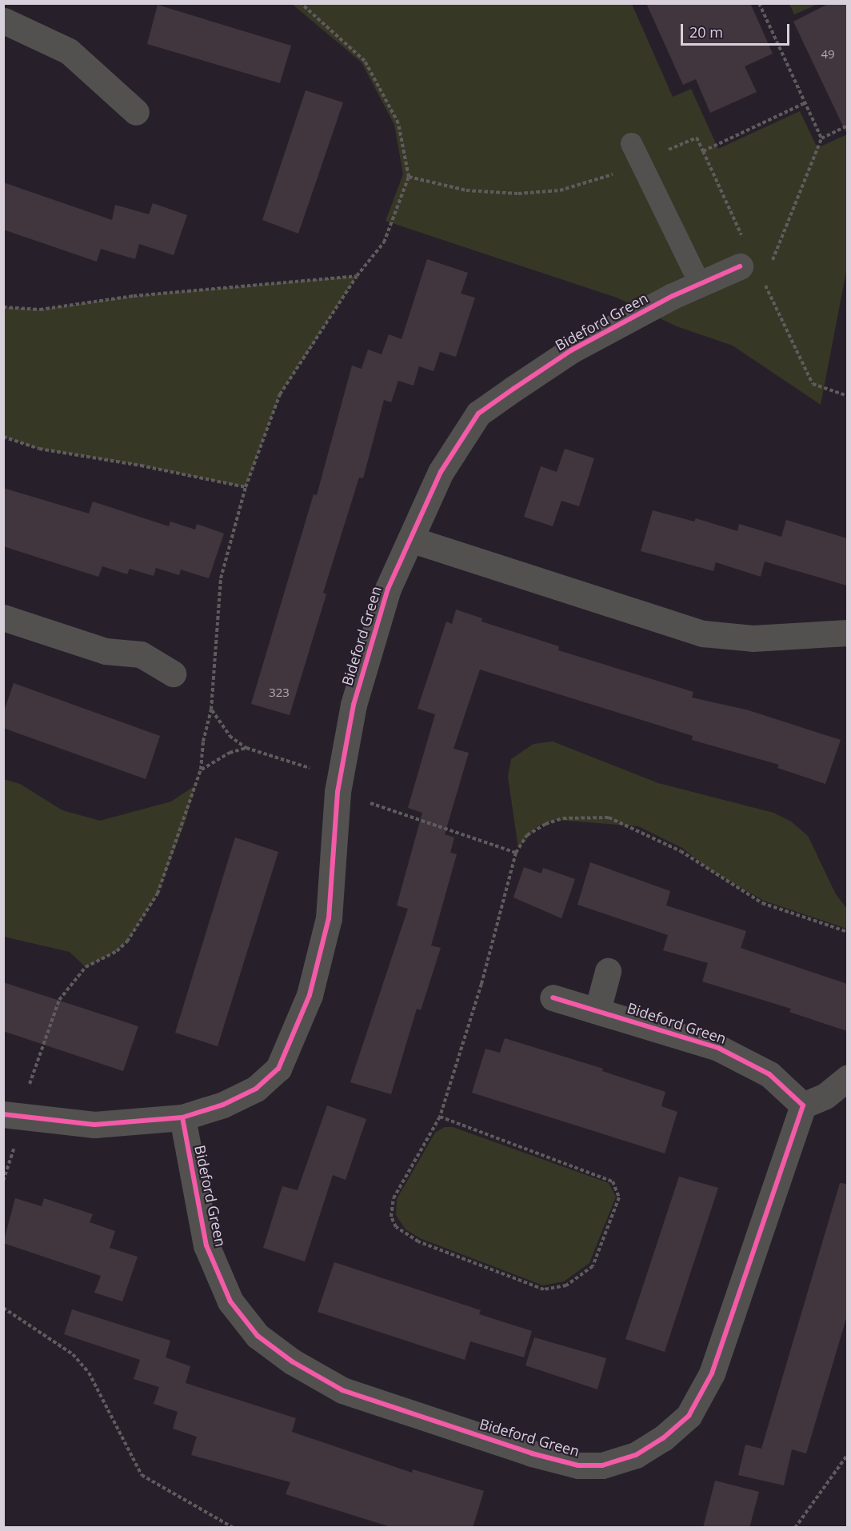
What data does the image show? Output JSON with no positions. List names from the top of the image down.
{
  "streets": {
    "street": ["Bideford Green"]
  },
  "house_numbers": ["49", "323"],
  "scale_bar": "20 m"
}
